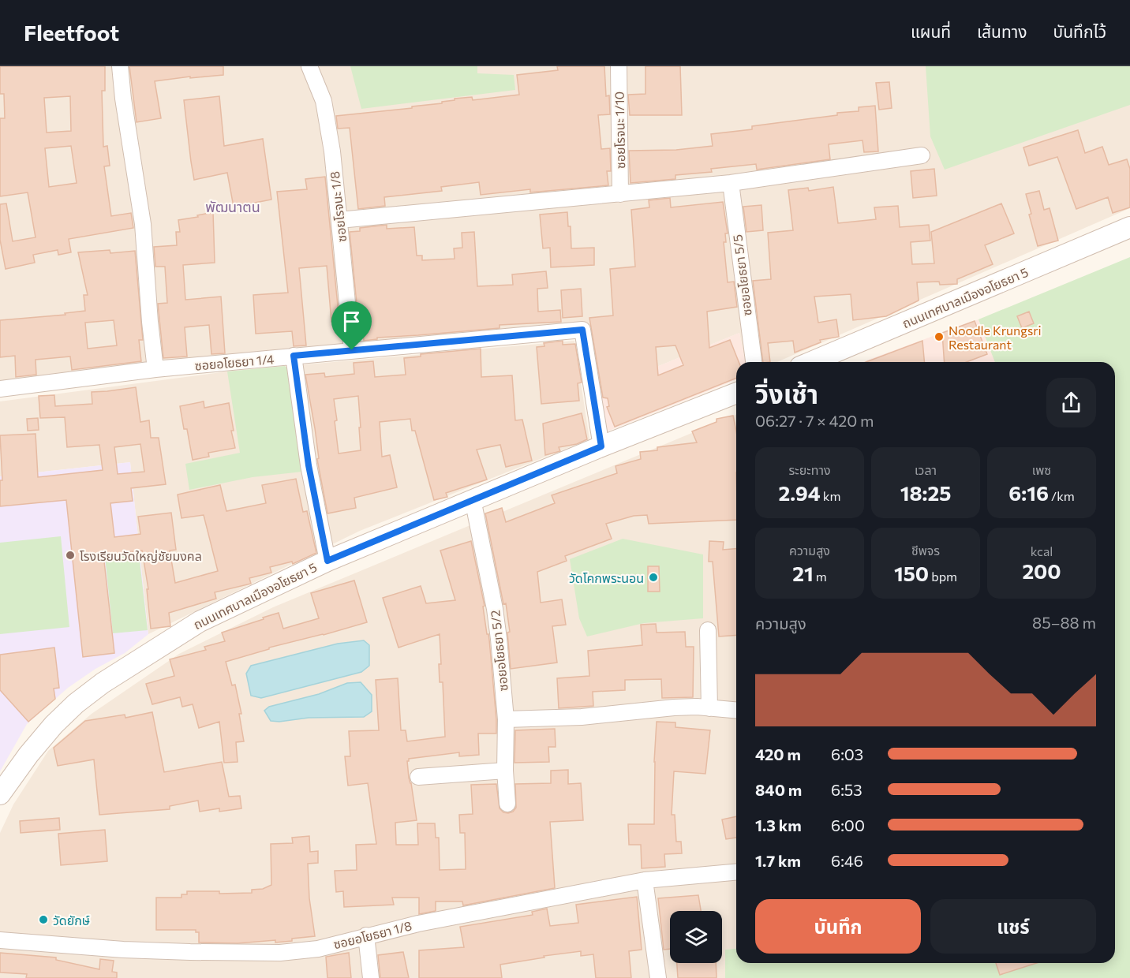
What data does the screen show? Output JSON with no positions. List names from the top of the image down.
{
  "streets": {
    "street": [
      "ซอยโรจนะ 1/10",
      "ซอยโรจนะ 1/8",
      "ซอยอโยธยา 5/5",
      "ถนนเทศบาลเมืองอโยธยา 5",
      "ซอยอโยธยา 1/4",
      "ซอยอโยธยา 5/2",
      "ซอยอโยธยา 1/8"
    ]
  },
  "crossings": [
    ["ซอยโรจนะ 1/8", "ซอยอโยธยา 1/4"],
    ["ถนนเทศบาลเมืองอโยธยา 5", "ซอยอโยธยา 1/4"],
    ["ถนนเทศบาลเมืองอโยธยา 5", "ซอยอโยธยา 5/2"]
  ],
  "districts": ["พัฒนาตน"],
  "places": [
    "Noodle Krungsri Restaurant",
    "โรงเรียนวัดใหญ่ชัยมงคล",
    "วัดโคกพระนอน",
    "วัดยักษ์"
  ],
  "page": {
    "header": "Fleetfoot",
    "nav": ["แผนที่", "เส้นทาง", "บันทึกไว้"],
    "heading": ["วิ่งเช้า", "06:27 · 7 × 420 m"],
    "stats": [
      ["ระยะทาง", "2.94 km"],
      ["เวลา", "18:25"],
      ["เพซ", "6:16 /km"],
      ["ความสูง", "21 m"],
      ["ชีพจร", "150 bpm"],
      ["kcal", "200"]
    ],
    "chart": ["ความสูง", "85–88 m"],
    "list": [
      {
        "name": "420 m",
        "note": "6:03"
      },
      {
        "name": "840 m",
        "note": "6:53"
      },
      {
        "name": "1.3 km",
        "note": "6:00"
      },
      {
        "name": "1.7 km",
        "note": "6:46"
      }
    ],
    "buttons": ["บันทึก", "แชร์"]
  }
}
